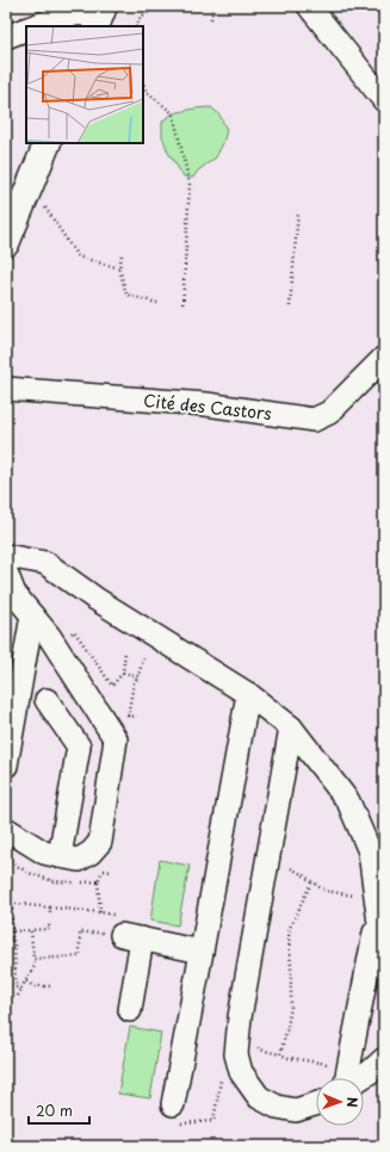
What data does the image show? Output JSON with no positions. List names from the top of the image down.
{
  "streets": {
    "street": ["Cité des Castors"]
  },
  "scale_bar": "20 m",
  "north": "right"
}
